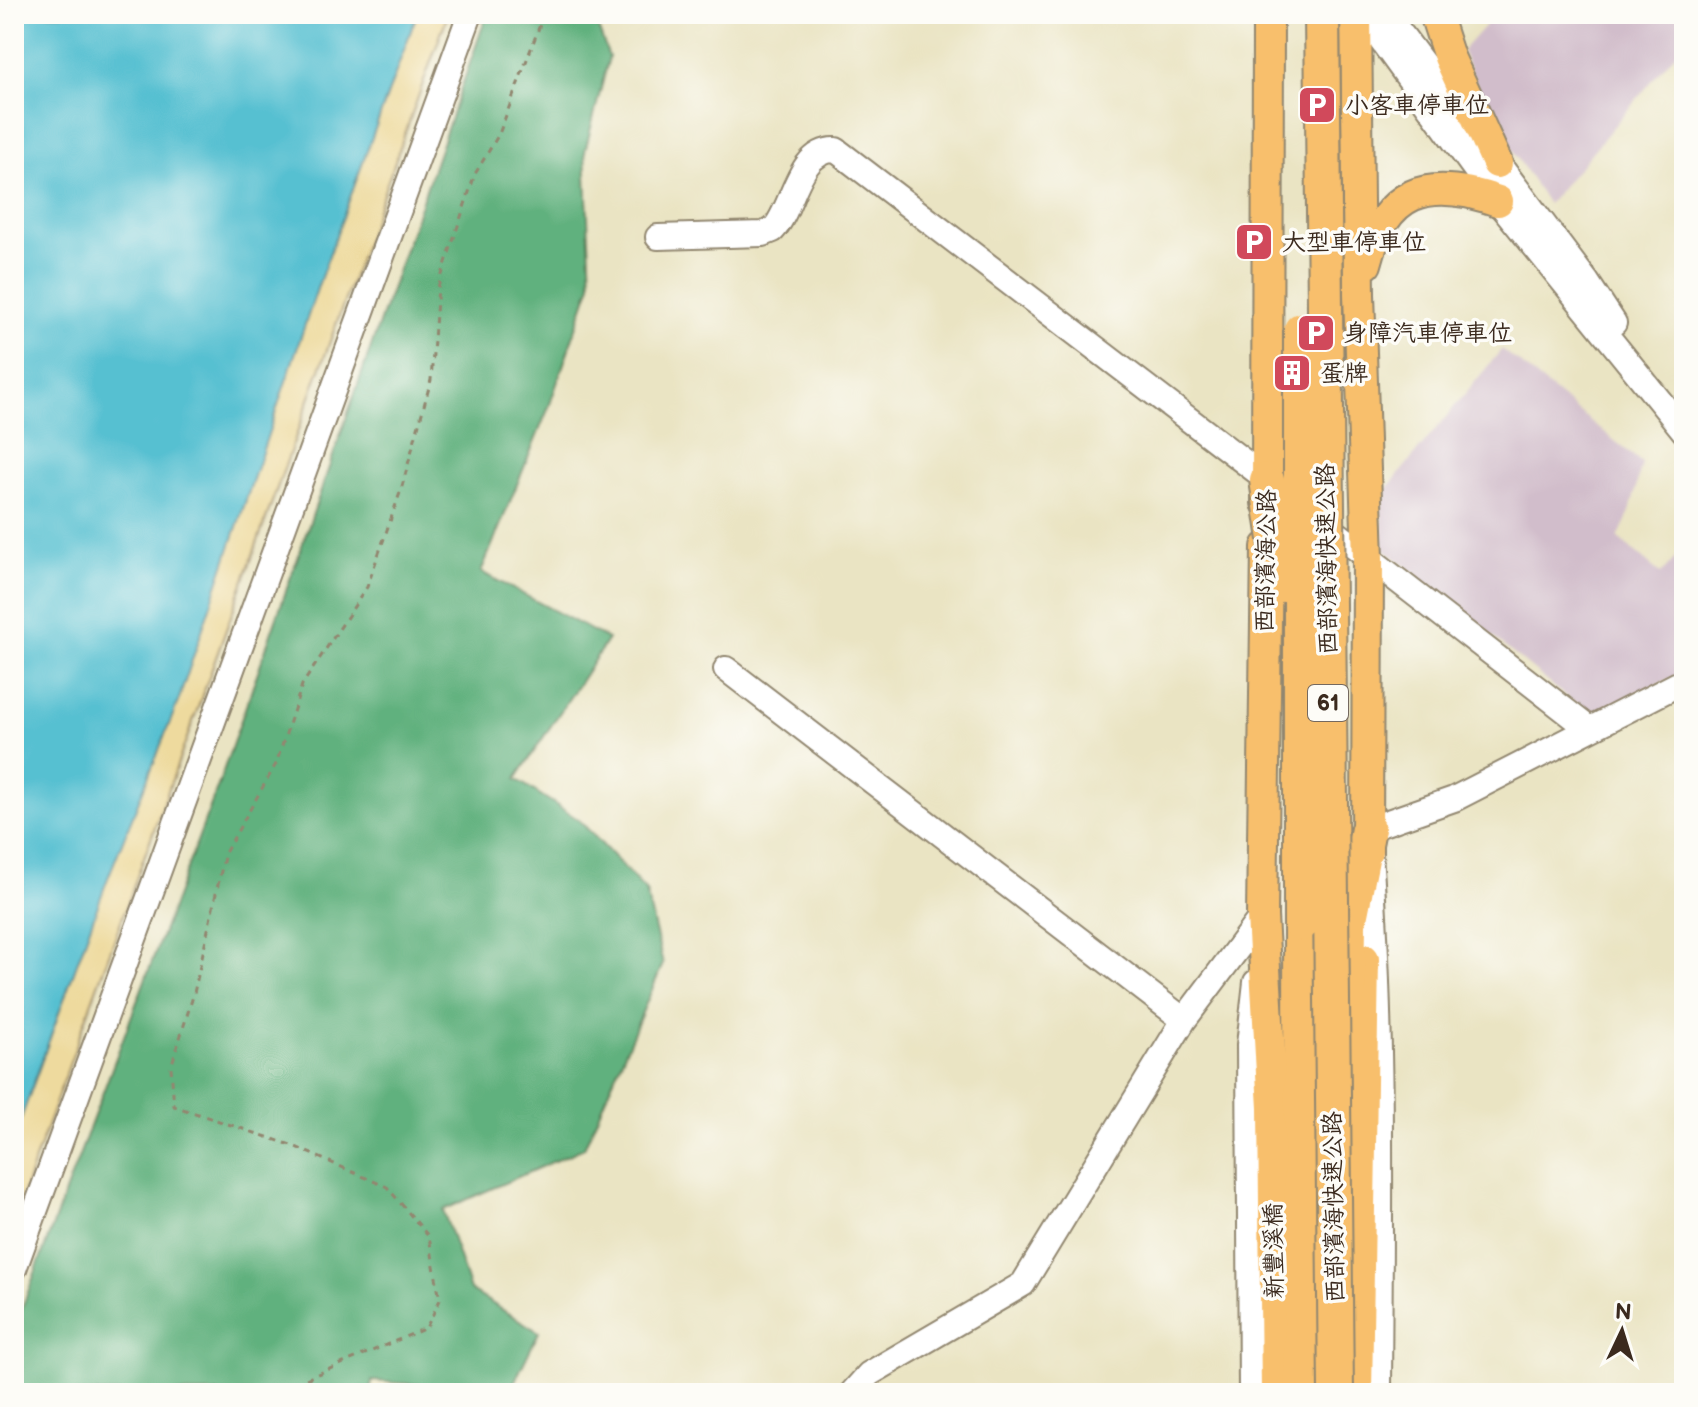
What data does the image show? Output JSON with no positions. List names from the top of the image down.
{
  "streets": {
    "highway": ["西部濱海快速公路", "61"],
    "main road": ["西部濱海公路", "新豐溪橋"]
  },
  "crossings": [
    ["西部濱海公路", "新豐溪橋"]
  ],
  "places": {
    "parking": ["小客車停車位", "大型車停車位", "身障汽車停車位"],
    "building": ["蛋牌"]
  },
  "north": "top"
}
